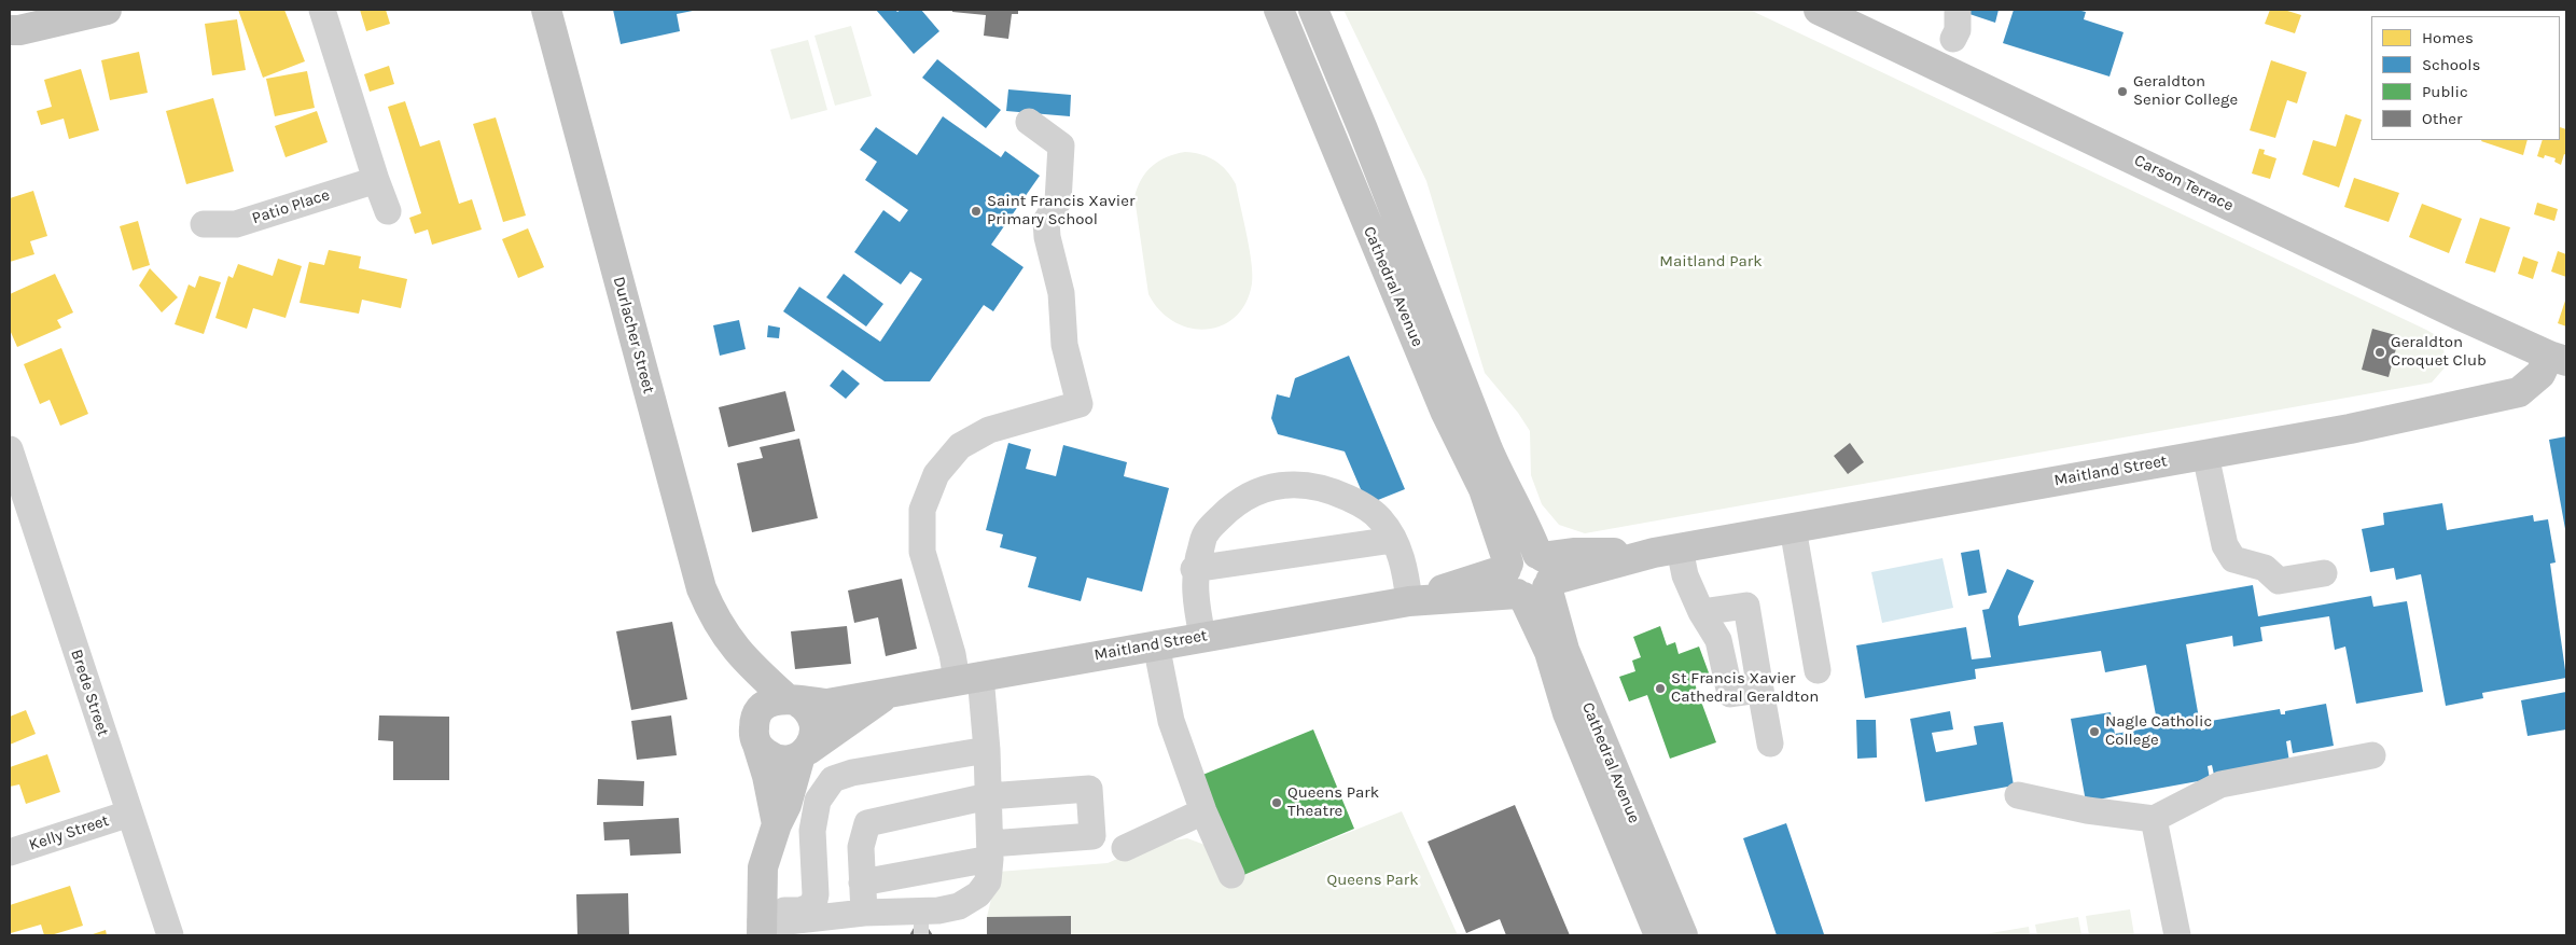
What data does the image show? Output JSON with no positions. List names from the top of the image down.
{
  "streets": {
    "main road": [
      "Carson Terrace",
      "Cathedral Avenue",
      "Durlacher Street",
      "Maitland Street"
    ],
    "street": ["Patio Place", "Brede Street", "Kelly Street"]
  },
  "crossings": [
    ["Carson Terrace", "Maitland Street"],
    ["Cathedral Avenue", "Maitland Street"],
    ["Durlacher Street", "Maitland Street"],
    ["Brede Street", "Kelly Street"]
  ],
  "parks": ["Maitland Park", "Queens Park"],
  "places": [
    "Geraldton Senior College",
    "Saint Francis Xavier Primary School",
    "Geraldton Croquet Club",
    "St Francis Xavier Cathedral Geraldton",
    "Nagle Catholic College",
    "Queens Park Theatre"
  ],
  "legend": [
    "Homes",
    "Schools",
    "Public",
    "Other"
  ]
}
